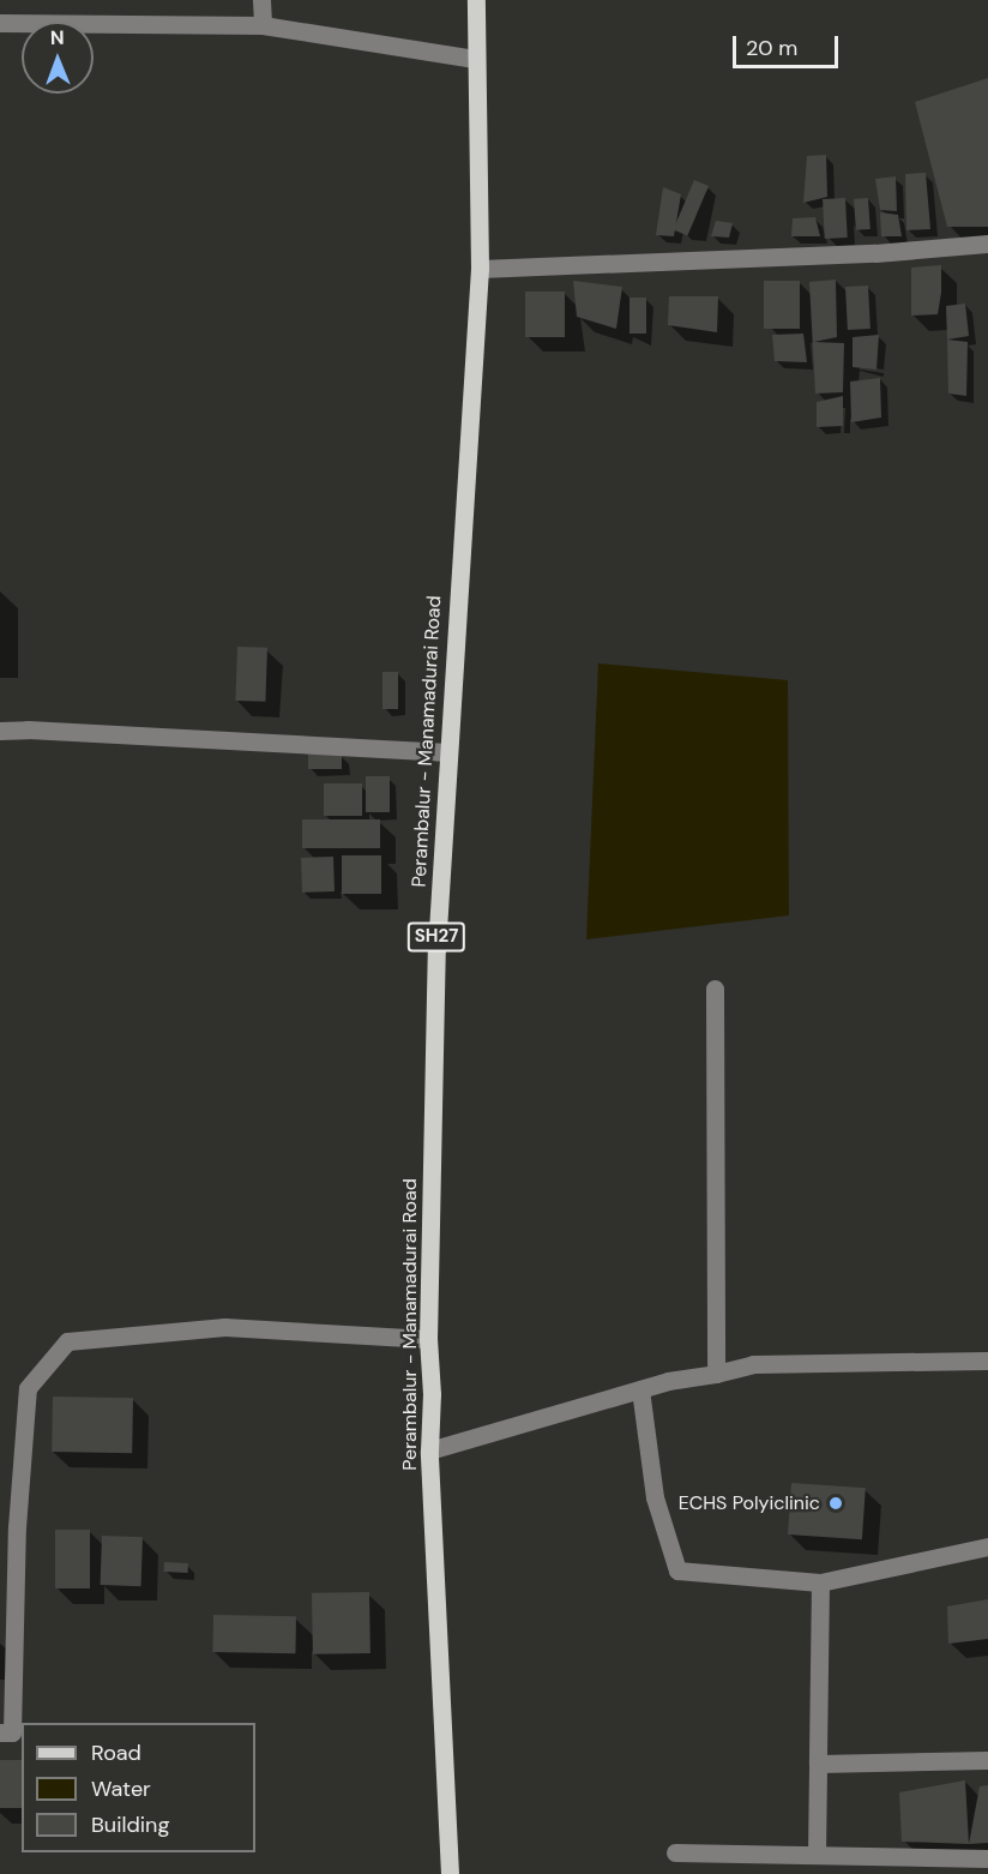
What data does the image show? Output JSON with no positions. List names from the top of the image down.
{
  "streets": {
    "main road": ["Perambalur - Manamadurai Road", "SH27"]
  },
  "places": ["ECHS Polyiclinic"],
  "legend": ["Road", "Water", "Building"],
  "scale_bar": "20 m",
  "north": "top"
}
